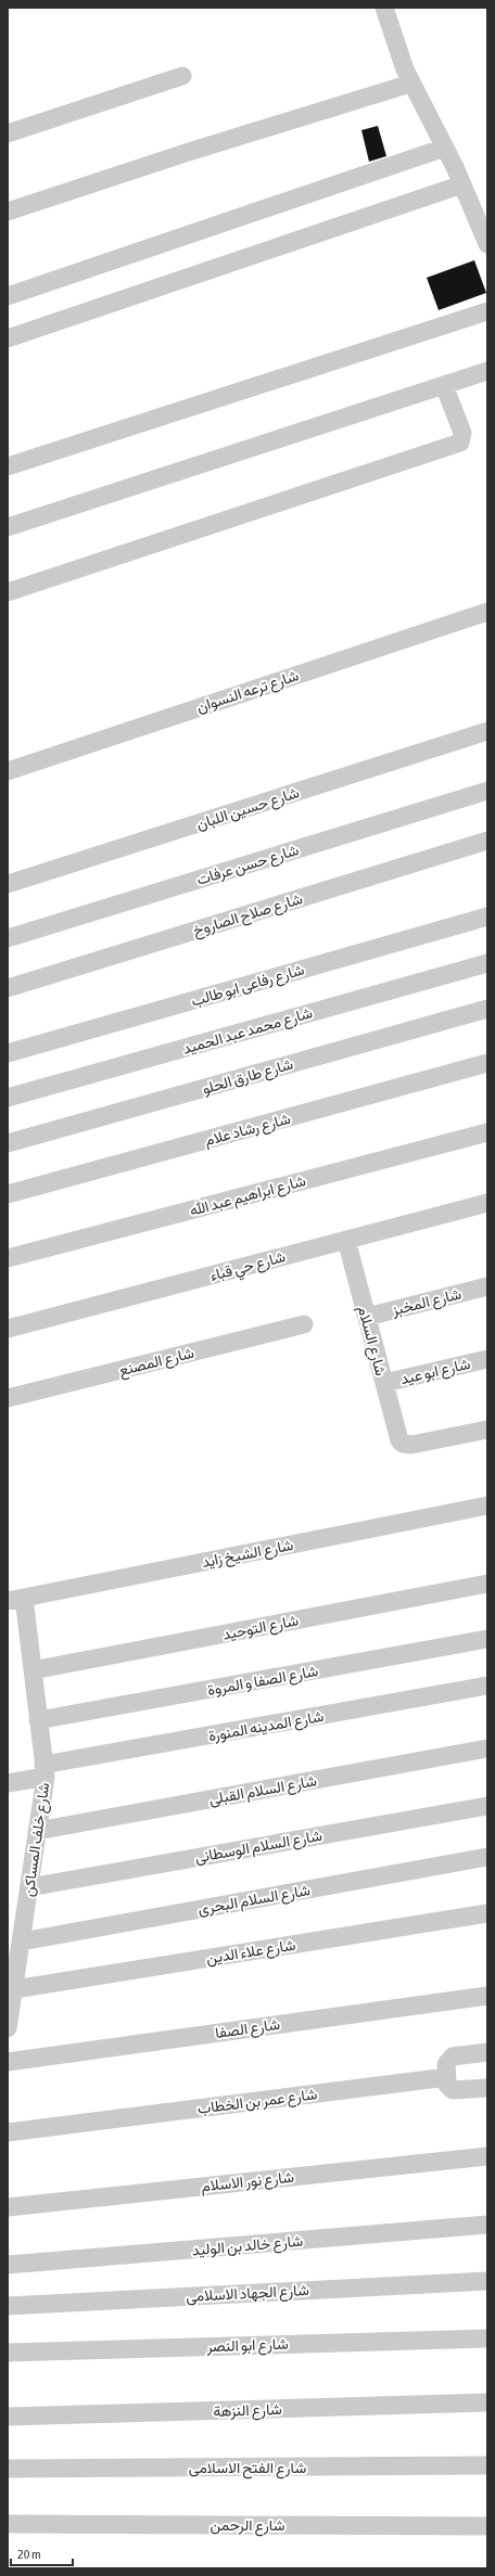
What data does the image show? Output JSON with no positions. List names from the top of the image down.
{
  "streets": {
    "street": [
      "شارع ترعه النسوان",
      "شارع حسين اللبان",
      "شارع حسن عرفات",
      "شارع صلاح الصاروخ",
      "شارع رفاعى ابو طالب",
      "شارع محمد عبد الحميد",
      "شارع طارق الحلو",
      "شارع رشاد علام",
      "شارع ابراهيم عبد الله",
      "شارع حي قباء",
      "شارع المخبز",
      "شارع السلام",
      "شارع المصنع",
      "شارع ابو عيد",
      "شارع الشيخ زايد",
      "شارع التوحيد",
      "شارع الصفا و المروة",
      "شارع المدينه المنورة",
      "شارع السلام القبلى",
      "شارع خلف المساكن",
      "شارع السلام الوسطانى",
      "شارع السلام البحرى",
      "شارع علاء الدين",
      "شارع الصفا",
      "شارع عمر بن الخطاب",
      "شارع نور الاسلام",
      "شارع خالد بن الوليد",
      "شارع الجهاد الاسلامى",
      "شارع ابو النصر",
      "شارع النزهة",
      "شارع الفتح الاسلامى",
      "شارع الرحمن"
    ]
  },
  "crossings": [
    ["شارع حي قباء", "شارع السلام"],
    ["شارع المخبز", "شارع السلام"],
    ["شارع السلام", "شارع ابو عيد"],
    ["شارع الشيخ زايد", "شارع خلف المساكن"],
    ["شارع التوحيد", "شارع خلف المساكن"],
    ["شارع الصفا و المروة", "شارع خلف المساكن"],
    ["شارع المدينه المنورة", "شارع خلف المساكن"],
    ["شارع السلام القبلى", "شارع خلف المساكن"],
    ["شارع خلف المساكن", "شارع السلام الوسطانى"],
    ["شارع خلف المساكن", "شارع السلام البحرى"],
    ["شارع خلف المساكن", "شارع علاء الدين"]
  ],
  "scale_bar": "20 m"
}
